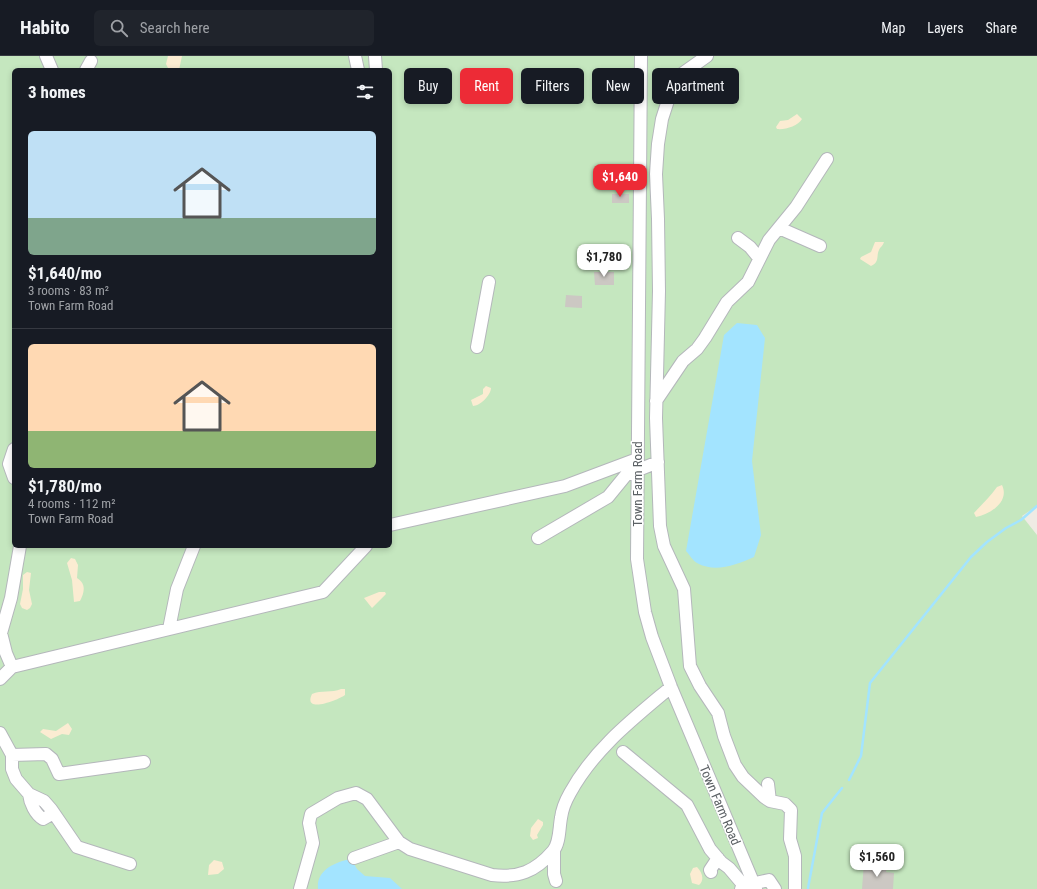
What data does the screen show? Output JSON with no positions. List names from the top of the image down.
{
  "streets": {
    "street": ["Town Farm Road"]
  },
  "page": {
    "header": "Habito",
    "search": "Search here",
    "nav": ["Map", "Layers", "Share"],
    "chip": [
      "Buy",
      "Rent",
      "Filters",
      "New",
      "Apartment"
    ],
    "heading": "3 homes",
    "list": [
      {
        "name": "$1,640/mo",
        "note": "3 rooms · 83 m² · Town Farm Road"
      },
      {
        "name": "$1,780/mo",
        "note": "4 rooms · 112 m² · Town Farm Road"
      }
    ],
    "price": ["$1,640", "$1,780", "$1,560"]
  }
}
